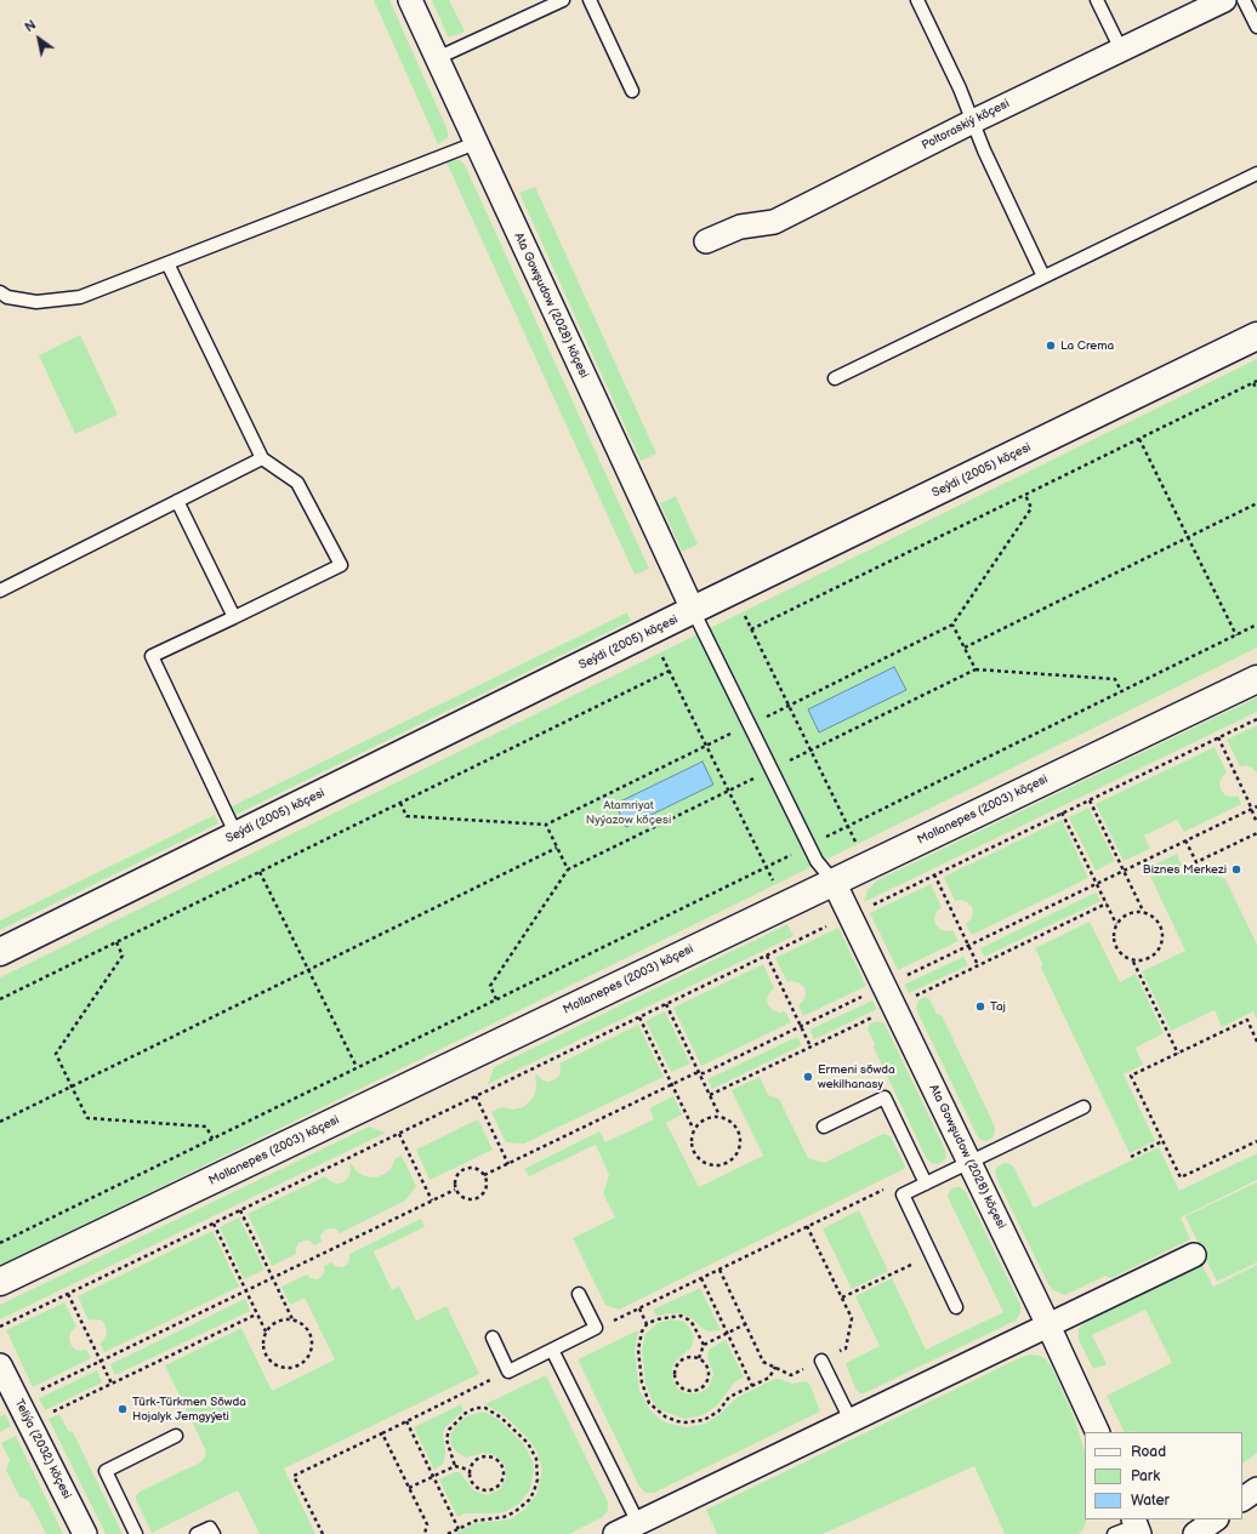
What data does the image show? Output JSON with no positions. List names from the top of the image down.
{
  "streets": {
    "street": [
      "Poltoraskiý köçesi",
      "Ata Gowşudow (2028) köçesi",
      "Seýdi (2005) köçesi",
      "Mollanepes (2003) köçesi",
      "Teliýa (2032) köçesi"
    ]
  },
  "crossings": [
    ["Ata Gowşudow (2028) köçesi", "Seýdi (2005) köçesi"],
    ["Ata Gowşudow (2028) köçesi", "Mollanepes (2003) köçesi"]
  ],
  "parks": ["Atamriyat Nyýazow köçesi"],
  "places": [
    "La Crema",
    "Biznes Merkezi",
    "Taj",
    "Ermeni söwda wekilhanasy",
    "Türk-Türkmen Söwda Hojalyk Jemgyýeti"
  ],
  "legend": ["Road", "Park", "Water"],
  "north": "top left"
}
